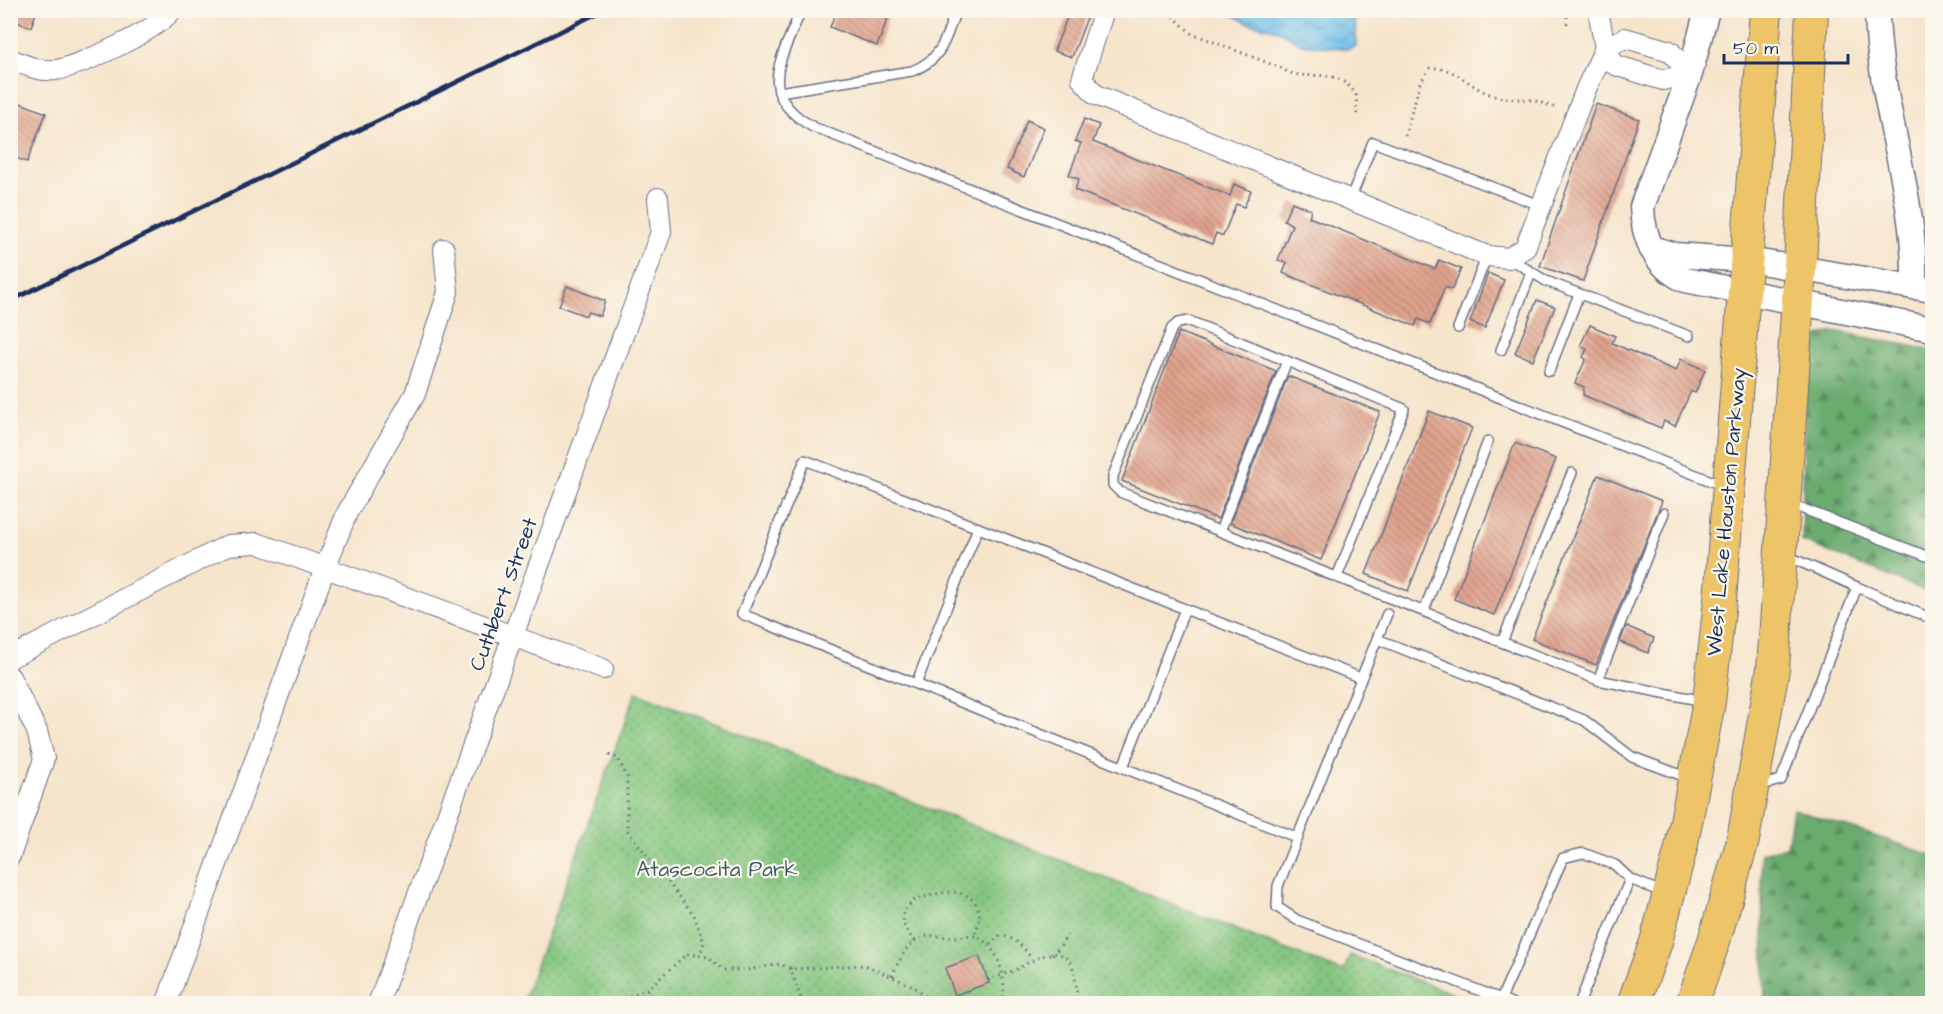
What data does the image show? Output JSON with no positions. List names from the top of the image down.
{
  "streets": {
    "main road": ["West Lake Houston Parkway"],
    "street": ["Cuthbert Street"]
  },
  "parks": ["Atascocita Park"],
  "scale_bar": "50 m"
}
